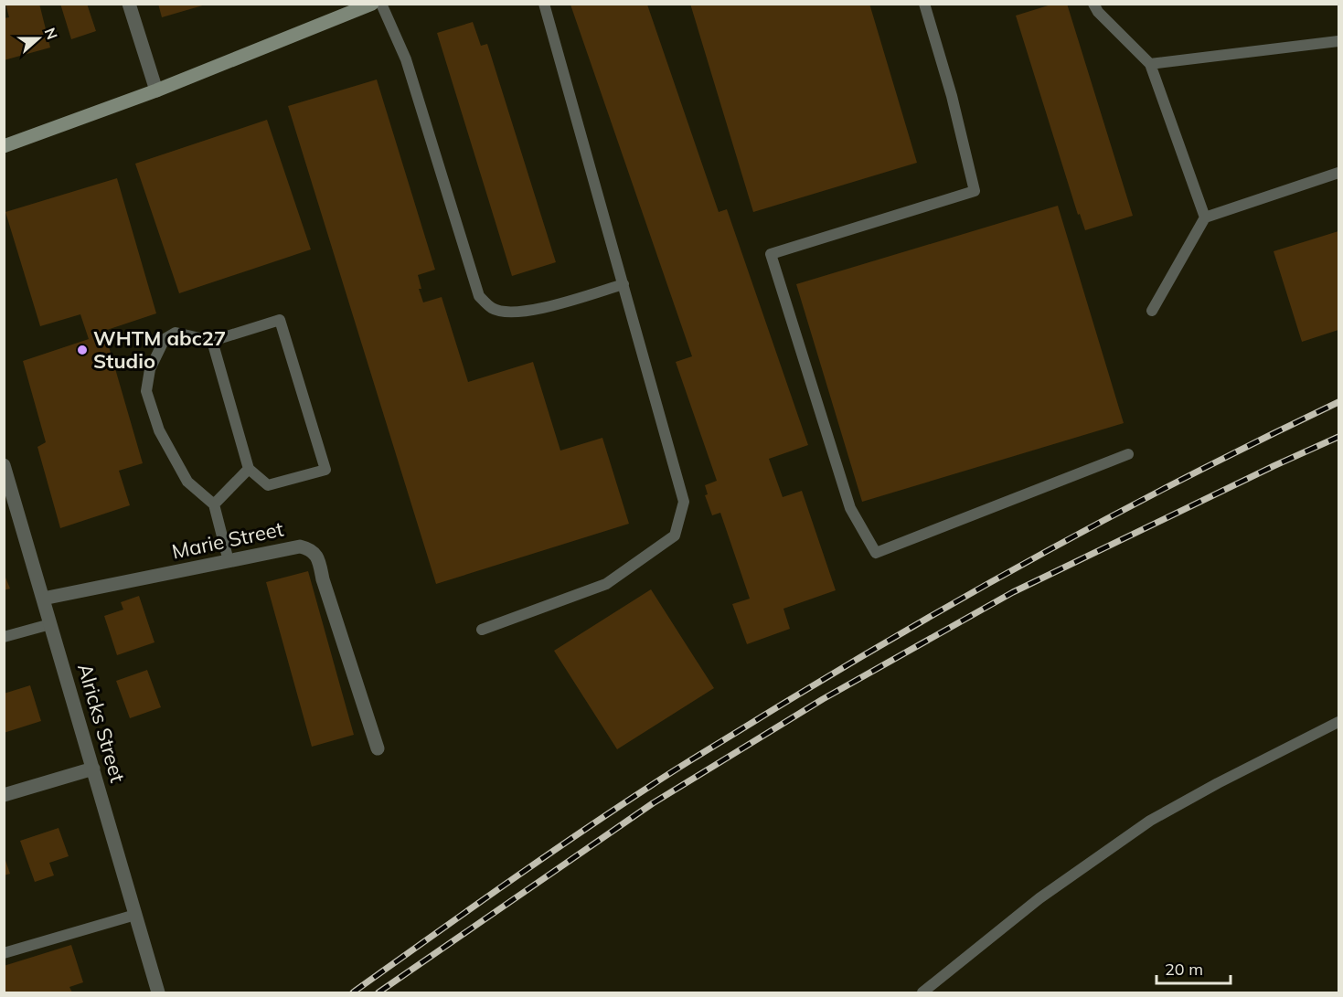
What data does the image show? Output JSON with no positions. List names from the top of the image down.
{
  "streets": {
    "street": ["Marie Street", "Alricks Street"]
  },
  "crossings": [
    ["Marie Street", "Alricks Street"]
  ],
  "places": ["WHTM abc27 Studio"],
  "scale_bar": "20 m",
  "north": "right"
}
